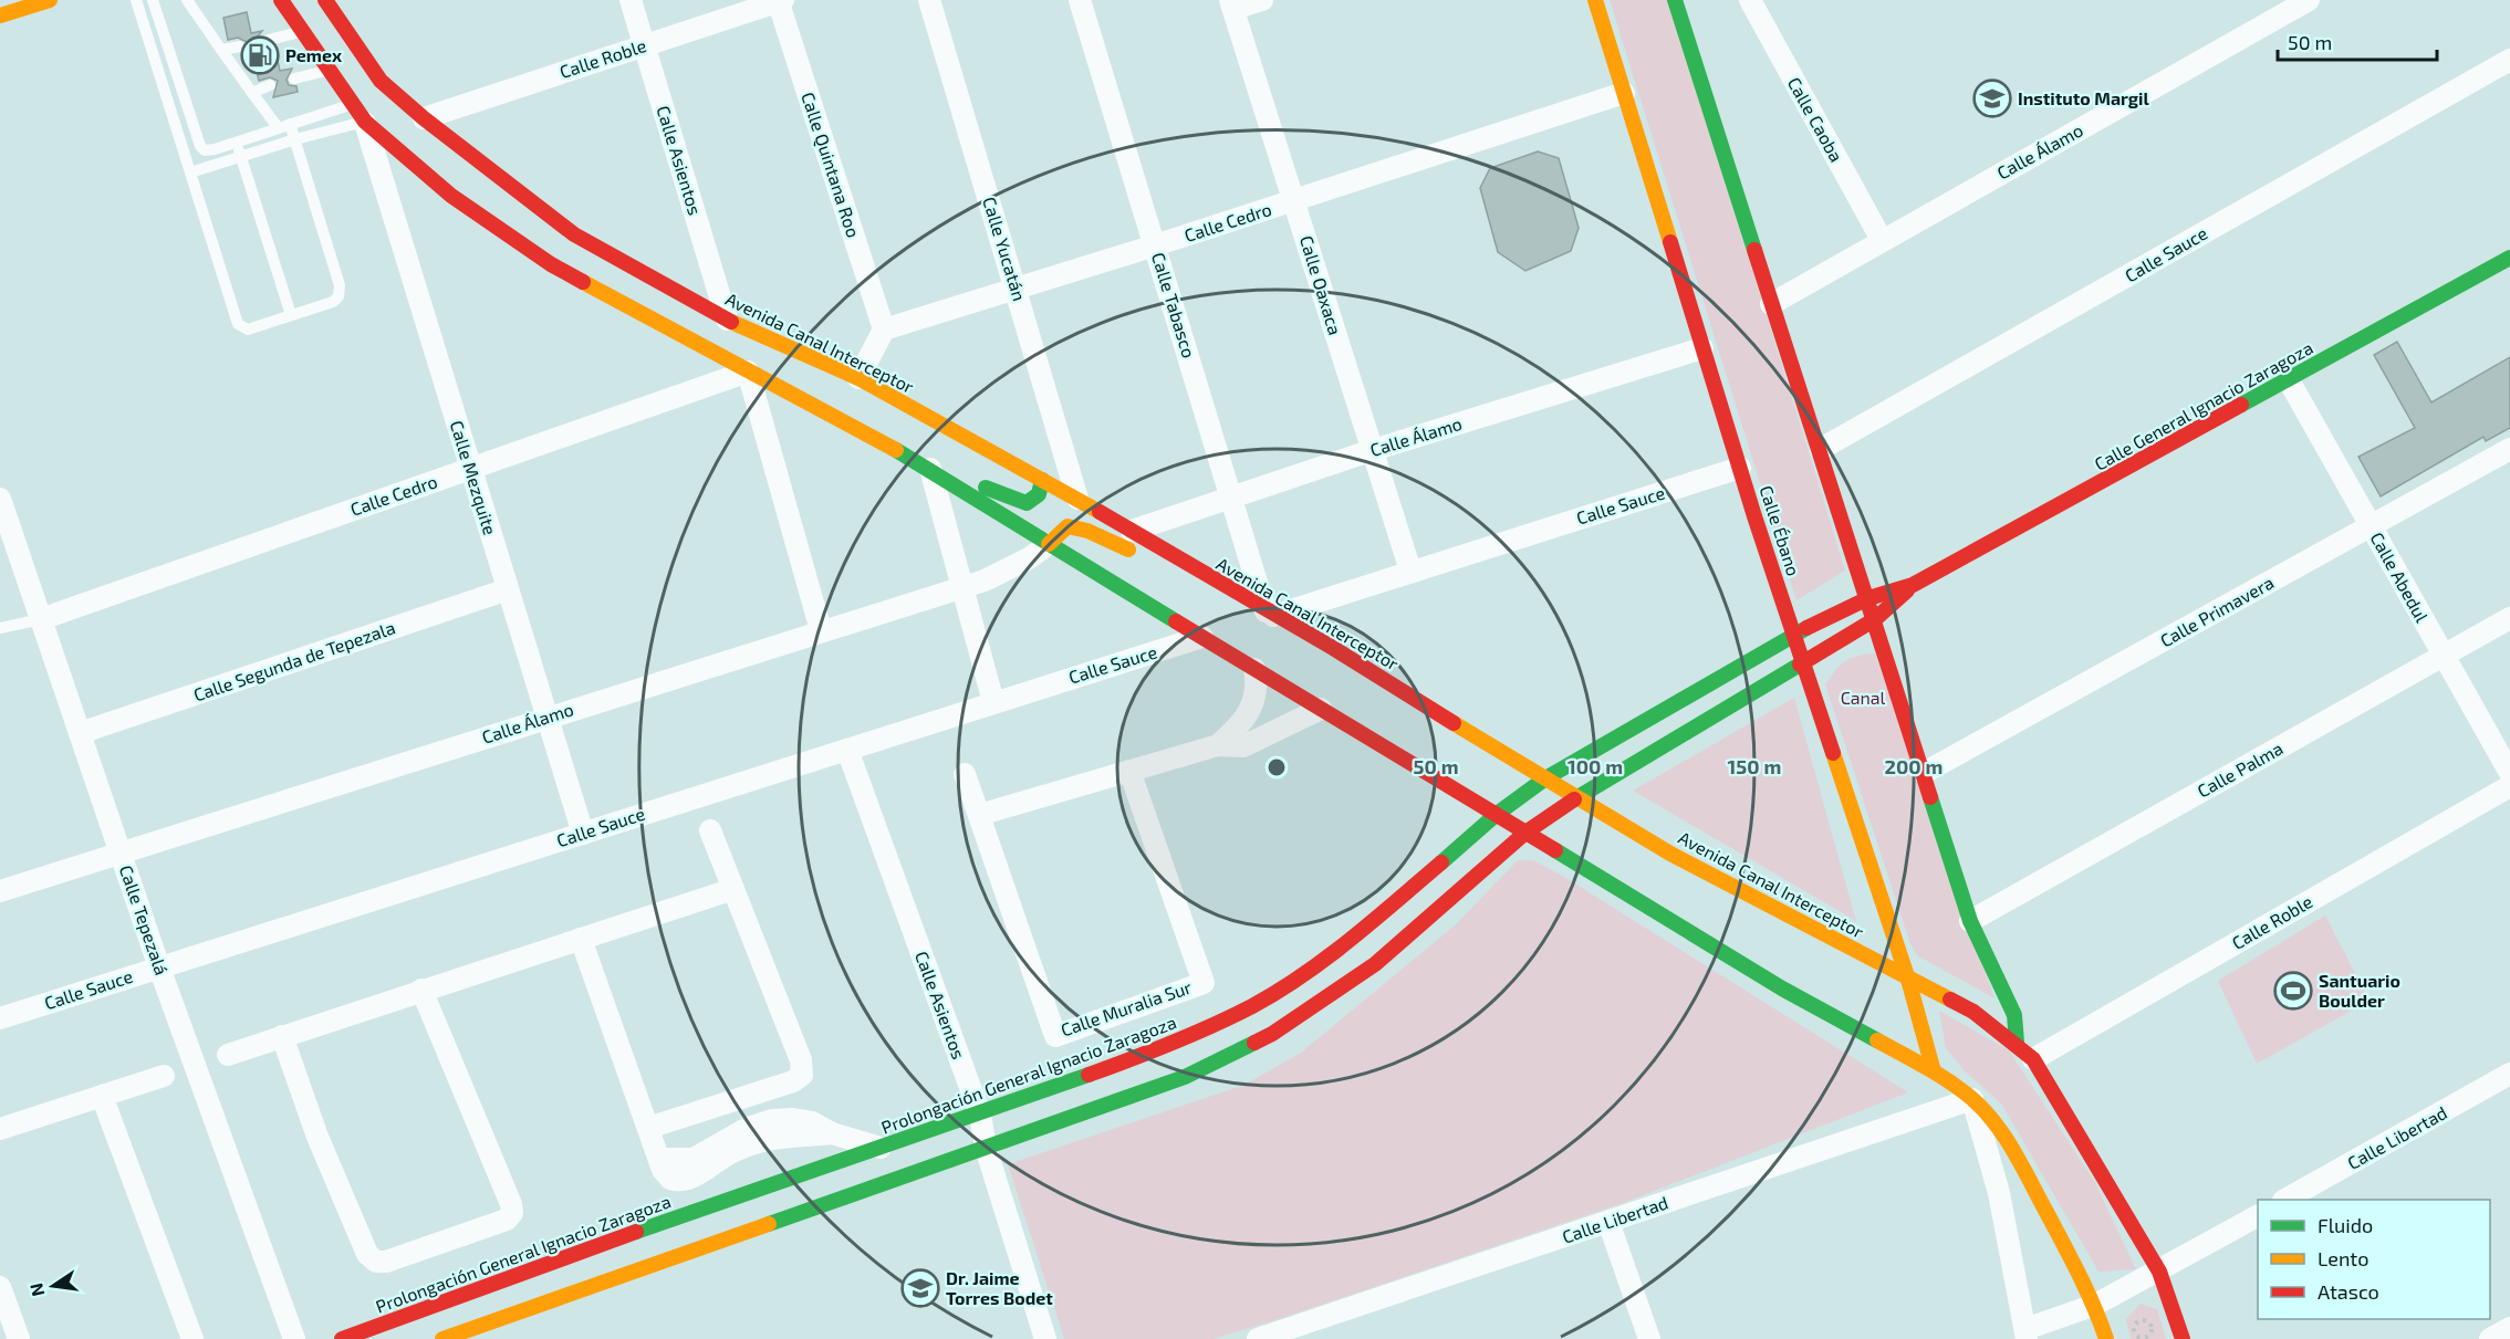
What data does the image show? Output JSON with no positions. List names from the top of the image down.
{
  "streets": {
    "street": [
      "Calle Roble",
      "Calle Caoba",
      "Calle Álamo",
      "Calle Asientos",
      "Calle Quintana Roo",
      "Calle Cedro",
      "Calle Yucatán",
      "Calle Sauce",
      "Calle Oaxaca",
      "Calle Tabasco",
      "Avenida Canal Interceptor",
      "Calle General Ignacio Zaragoza",
      "Calle Mezquite",
      "Calle Ébano",
      "Calle Abedul",
      "Calle Primavera",
      "Calle Segunda de Tepezala",
      "Calle Palma",
      "Calle Tepezalá",
      "Calle Muralia Sur",
      "Prolongación General Ignacio Zaragoza",
      "Calle Libertad"
    ]
  },
  "crossings": [
    ["Calle Roble", "Calle Asientos"],
    ["Calle Roble", "Calle Quintana Roo"],
    ["Calle Roble", "Avenida Canal Interceptor"],
    ["Calle Caoba", "Calle Álamo"],
    ["Calle Álamo", "Calle Oaxaca"],
    ["Calle Álamo", "Calle Tabasco"],
    ["Calle Álamo", "Avenida Canal Interceptor"],
    ["Calle Álamo", "Calle Mezquite"],
    ["Calle Álamo", "Calle Ébano"],
    ["Calle Álamo", "Calle Tepezalá"],
    ["Calle Asientos", "Calle Sauce"],
    ["Calle Asientos", "Avenida Canal Interceptor"],
    ["Calle Asientos", "Prolongación General Ignacio Zaragoza"],
    ["Calle Quintana Roo", "Calle Cedro"],
    ["Calle Cedro", "Calle Yucatán"],
    ["Calle Cedro", "Calle Oaxaca"],
    ["Calle Cedro", "Calle Tabasco"],
    ["Calle Cedro", "Calle Mezquite"],
    ["Calle Cedro", "Calle Ébano"],
    ["Calle Cedro", "Calle Tepezalá"],
    ["Calle Yucatán", "Avenida Canal Interceptor"],
    ["Calle Sauce", "Calle Oaxaca"],
    ["Calle Sauce", "Calle Tabasco"],
    ["Calle Sauce", "Avenida Canal Interceptor"],
    ["Calle Sauce", "Calle Mezquite"],
    ["Calle Sauce", "Calle Ébano"],
    ["Calle Sauce", "Calle Tepezalá"],
    ["Calle Tabasco", "Avenida Canal Interceptor"],
    ["Avenida Canal Interceptor", "Calle Ébano"],
    ["Avenida Canal Interceptor", "Prolongación General Ignacio Zaragoza"],
    ["Calle General Ignacio Zaragoza", "Calle Abedul"],
    ["Calle General Ignacio Zaragoza", "Prolongación General Ignacio Zaragoza"],
    ["Calle Mezquite", "Calle Segunda de Tepezala"],
    ["Calle Ébano", "Prolongación General Ignacio Zaragoza"],
    ["Calle Abedul", "Calle Primavera"],
    ["Calle Abedul", "Calle Palma"],
    ["Calle Segunda de Tepezala", "Calle Tepezalá"]
  ],
  "parks": ["Canal"],
  "places": {
    "fuel station": ["Pemex"],
    "school or university": ["Instituto Margil", "Dr. Jaime Torres Bodet"],
    "sports": ["Santuario Boulder"]
  },
  "legend": ["Fluido", "Lento", "Atasco"],
  "scale_bar": "50 m",
  "north": "left",
  "rings": [
    "50 m",
    "100 m",
    "150 m",
    "200 m"
  ]
}
